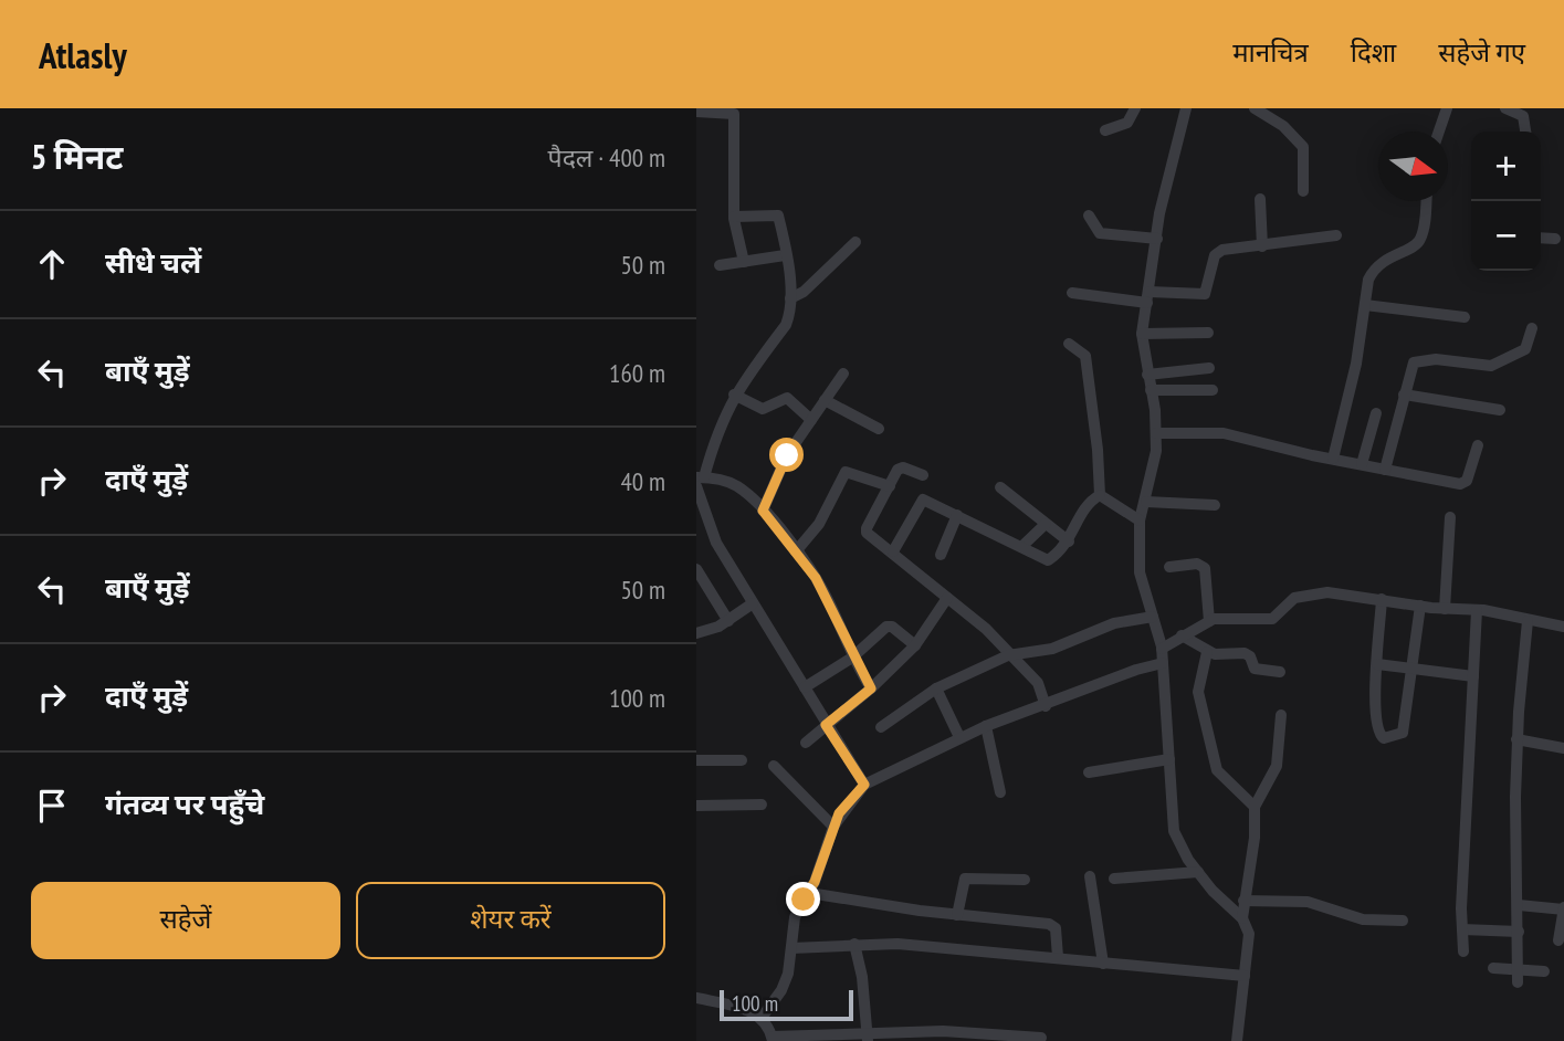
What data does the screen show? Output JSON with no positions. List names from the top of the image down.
{
  "scale_bar": "100 m",
  "north": "right",
  "page": {
    "header": "Atlasly",
    "nav": ["मानचित्र", "दिशा", "सहेजे गए"],
    "heading": ["5 मिनट", "पैदल · 400 m"],
    "map_buttons": ["+", "−"],
    "list": [
      ["सीधे चलें", "50 m"],
      ["बाएँ मुड़ें", "160 m"],
      ["दाएँ मुड़ें", "40 m"],
      ["बाएँ मुड़ें", "50 m"],
      ["दाएँ मुड़ें", "100 m"],
      "गंतव्य पर पहुँचे"
    ],
    "buttons": ["सहेजें", "शेयर करें"],
    "scale": "100 m"
  }
}
